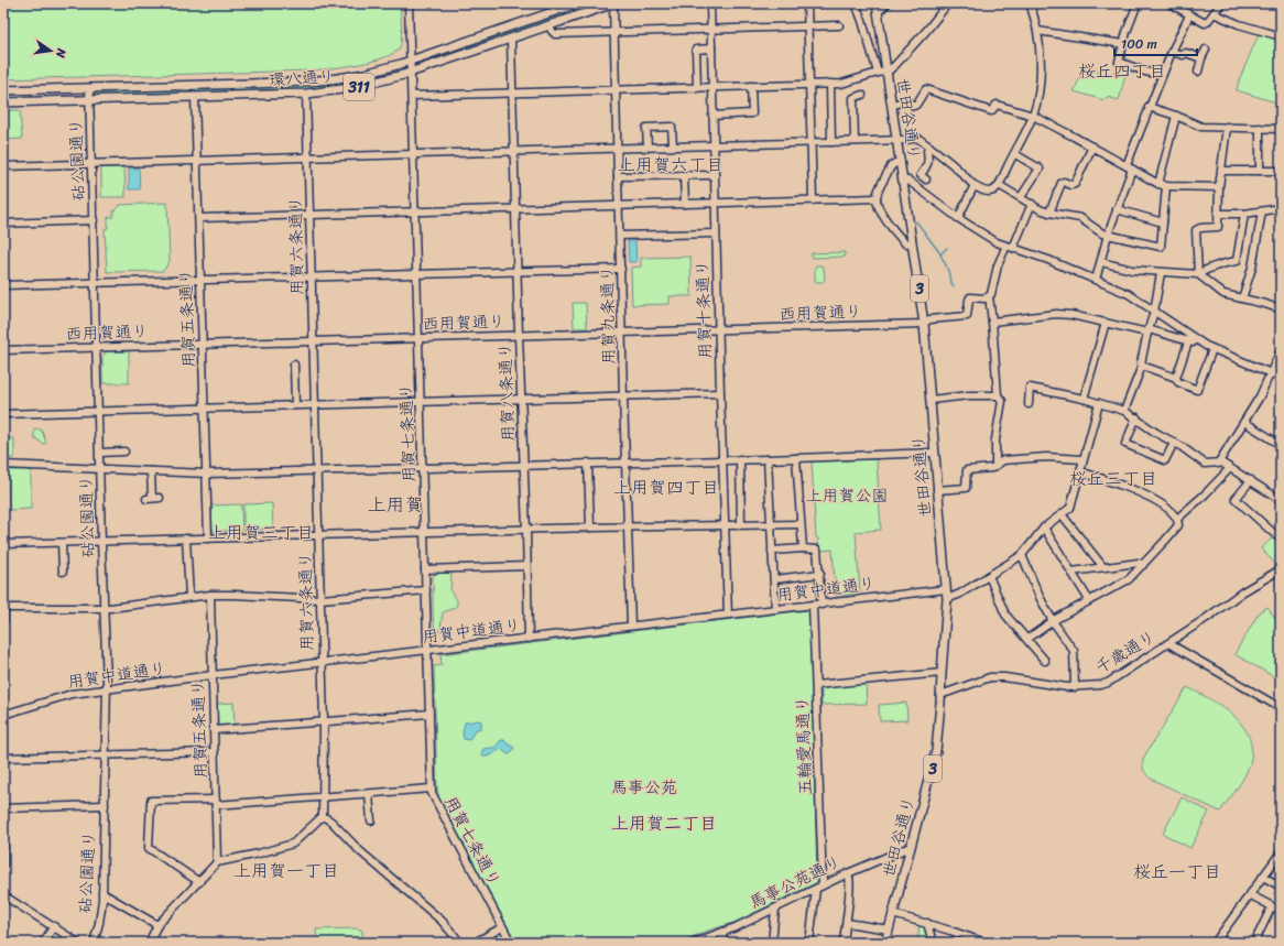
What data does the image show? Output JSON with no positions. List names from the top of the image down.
{
  "streets": {
    "main road": [
      "環八通り",
      "311",
      "世田谷通り",
      "3"
    ],
    "street": [
      "砧公園通り",
      "用賀六条通り",
      "用賀十条通り",
      "西用賀通り",
      "用賀九条通り",
      "用賀五条通り",
      "用賀八条通り",
      "用賀七条通り",
      "用賀中道通り",
      "千歳通り",
      "五輪愛馬通り",
      "馬事公苑通り"
    ]
  },
  "crossings": [
    ["環八通り", "砧公園通り"],
    ["環八通り", "用賀六条通り"],
    ["環八通り", "用賀九条通り"],
    ["環八通り", "用賀五条通り"],
    ["環八通り", "用賀八条通り"],
    ["環八通り", "用賀七条通り"],
    ["世田谷通り", "西用賀通り"],
    ["世田谷通り", "用賀中道通り"],
    ["世田谷通り", "千歳通り"],
    ["世田谷通り", "馬事公苑通り"],
    ["砧公園通り", "西用賀通り"],
    ["砧公園通り", "用賀中道通り"],
    ["用賀六条通り", "西用賀通り"],
    ["用賀六条通り", "用賀中道通り"],
    ["用賀十条通り", "西用賀通り"],
    ["用賀十条通り", "用賀中道通り"],
    ["西用賀通り", "用賀九条通り"],
    ["西用賀通り", "用賀五条通り"],
    ["西用賀通り", "用賀八条通り"],
    ["西用賀通り", "用賀七条通り"],
    ["用賀九条通り", "用賀中道通り"],
    ["用賀五条通り", "用賀中道通り"],
    ["用賀八条通り", "用賀中道通り"],
    ["用賀七条通り", "用賀中道通り"],
    ["用賀中道通り", "五輪愛馬通り"],
    ["五輪愛馬通り", "馬事公苑通り"]
  ],
  "districts": [
    "桜丘四丁目",
    "上用賀六丁目",
    "桜丘三丁目",
    "上用賀四丁目",
    "上用賀",
    "上用賀三丁目",
    "上用賀二丁目",
    "上用賀一丁目",
    "桜丘一丁目"
  ],
  "parks": ["上用賀公園", "馬事公苑"],
  "scale_bar": "100 m",
  "north": "right"
}
